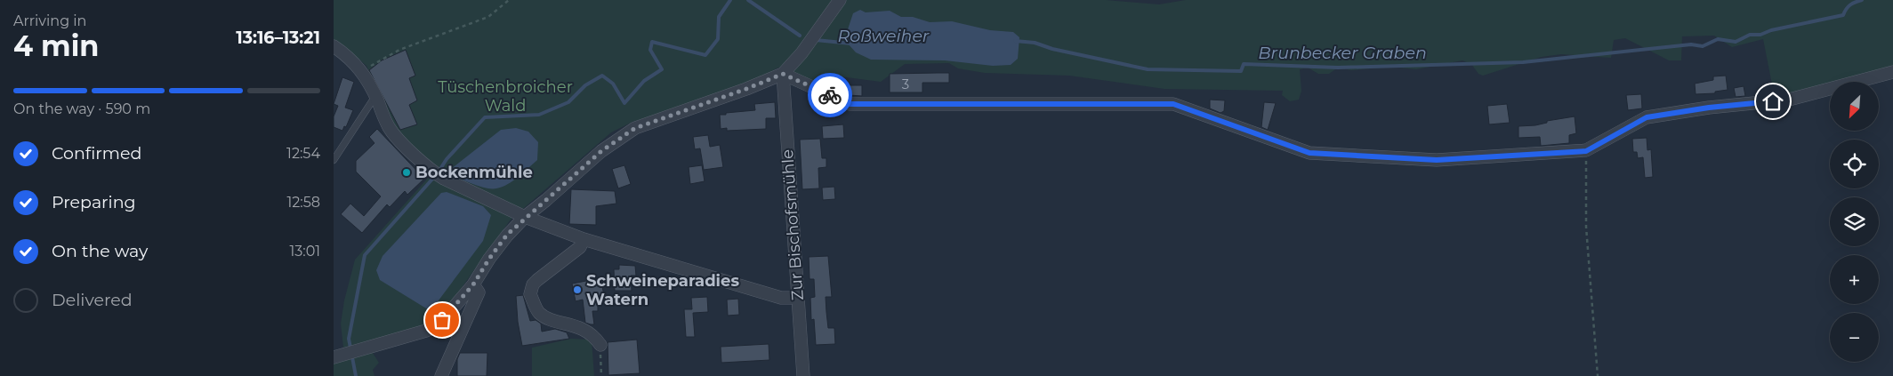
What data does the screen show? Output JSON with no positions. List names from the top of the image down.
{
  "streets": {
    "street": ["Zur Bischofsmühle"]
  },
  "water": ["Roßweiher", "Brunbecker Graben"],
  "parks": ["Tüschenbroicher Wald"],
  "places": ["Bockenmühle", "Schweineparadies Watern"],
  "house_numbers": ["3"],
  "north": "bottom left",
  "page": {
    "heading": ["4 min", "Arriving in", "13:16–13:21"],
    "bar": "On the way · 590 m",
    "map_buttons": ["+", "−"],
    "list": [
      ["Confirmed", "12:54"],
      ["Preparing", "12:58"],
      ["On the way", "13:01"],
      "Delivered"
    ]
  }
}
